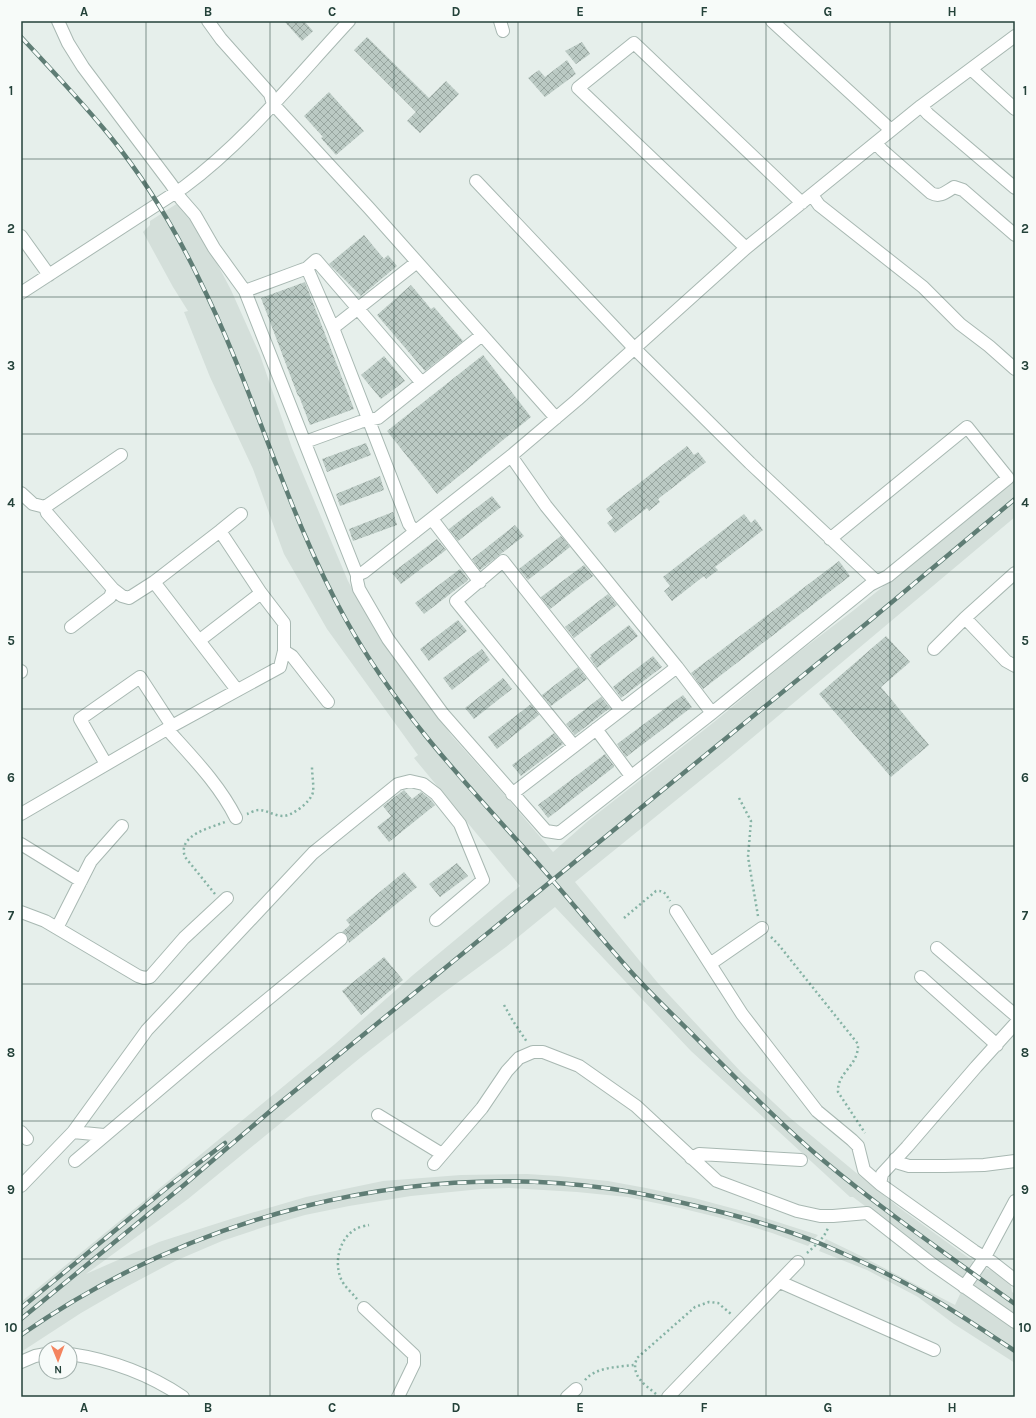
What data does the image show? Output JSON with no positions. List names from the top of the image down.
{
  "north": "bottom",
  "grid": {
    "columns": [
      "A",
      "B",
      "C",
      "D",
      "E",
      "F",
      "G",
      "H"
    ],
    "rows": [
      "1",
      "2",
      "3",
      "4",
      "5",
      "6",
      "7",
      "8",
      "9",
      "10"
    ]
  }
}
